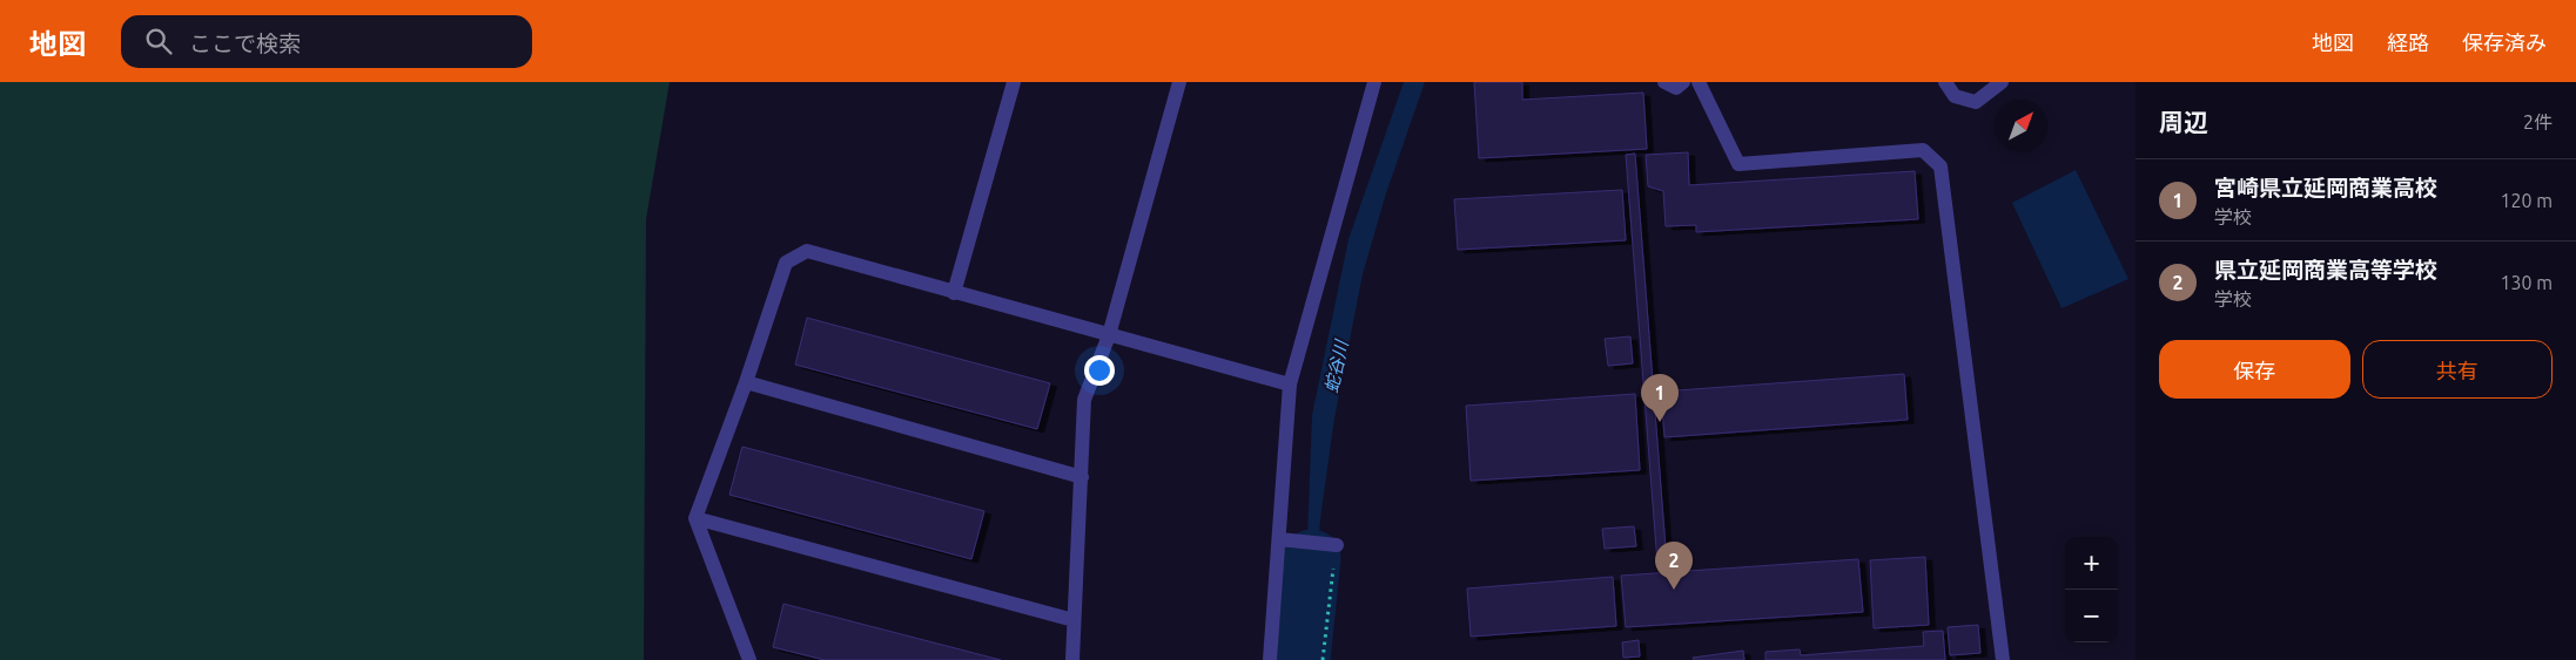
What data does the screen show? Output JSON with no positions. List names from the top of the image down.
{
  "water": ["蛇谷川"],
  "north": "top right",
  "page": {
    "header": "地図",
    "search": "ここで検索",
    "nav": ["地図", "経路", "保存済み"],
    "heading": ["周辺", "2件"],
    "list": [
      {
        "mark": "1",
        "name": "宮崎県立延岡商業高校",
        "note": "学校",
        "value": "120 m"
      },
      {
        "mark": "2",
        "name": "県立延岡商業高等学校",
        "note": "学校",
        "value": "130 m"
      }
    ],
    "buttons": ["保存", "共有"],
    "pins": ["1", "2"],
    "map_buttons": ["+", "−"]
  }
}
